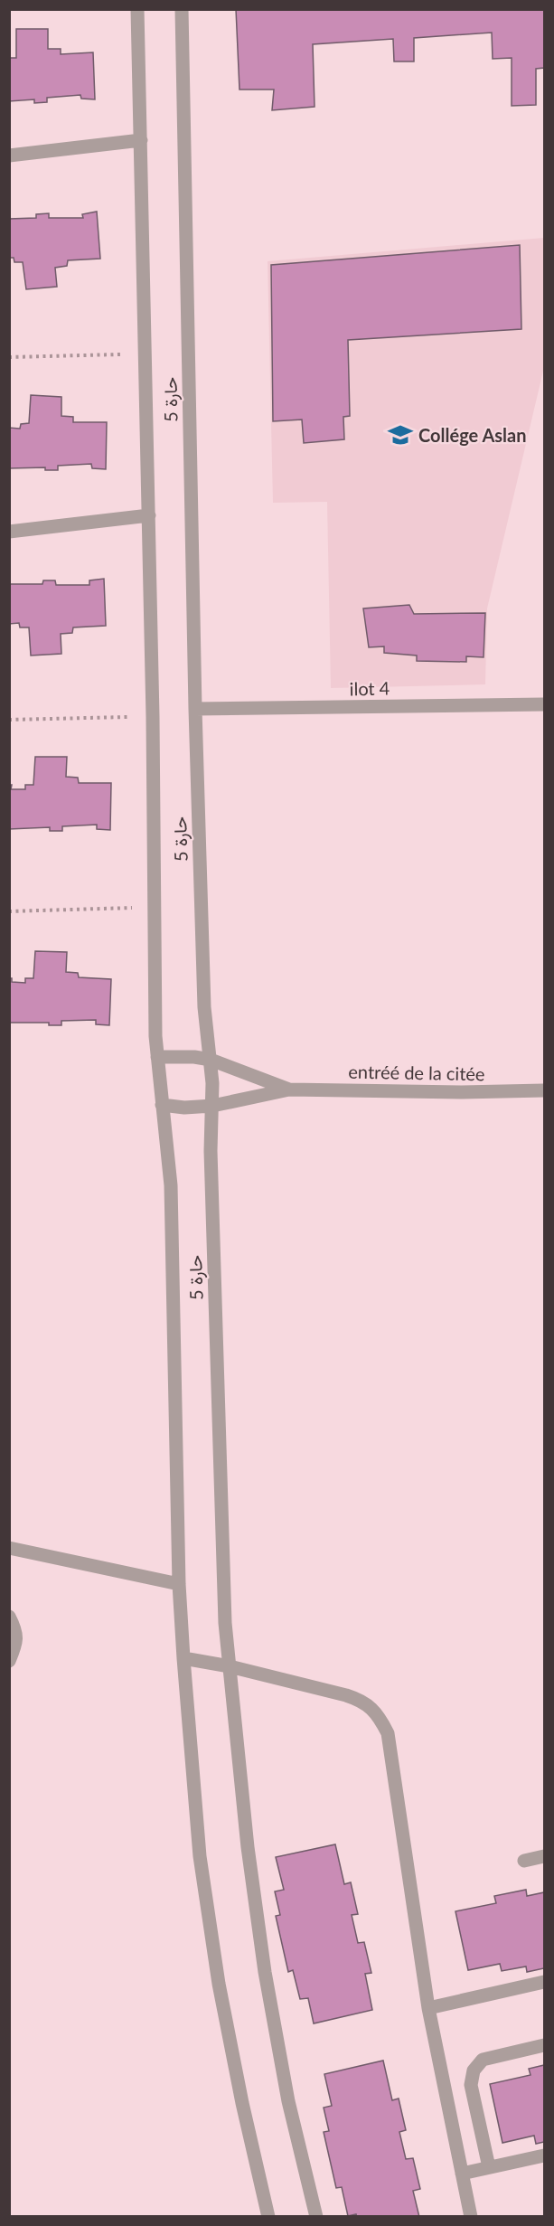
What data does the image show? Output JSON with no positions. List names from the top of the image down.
{
  "streets": {
    "street": ["حارة 5", "ilot 4", "entréé de la citée"]
  },
  "crossings": [
    ["حارة 5", "ilot 4"],
    ["حارة 5", "entréé de la citée"]
  ],
  "places": {
    "school or university": ["Collége Aslan"]
  }
}
